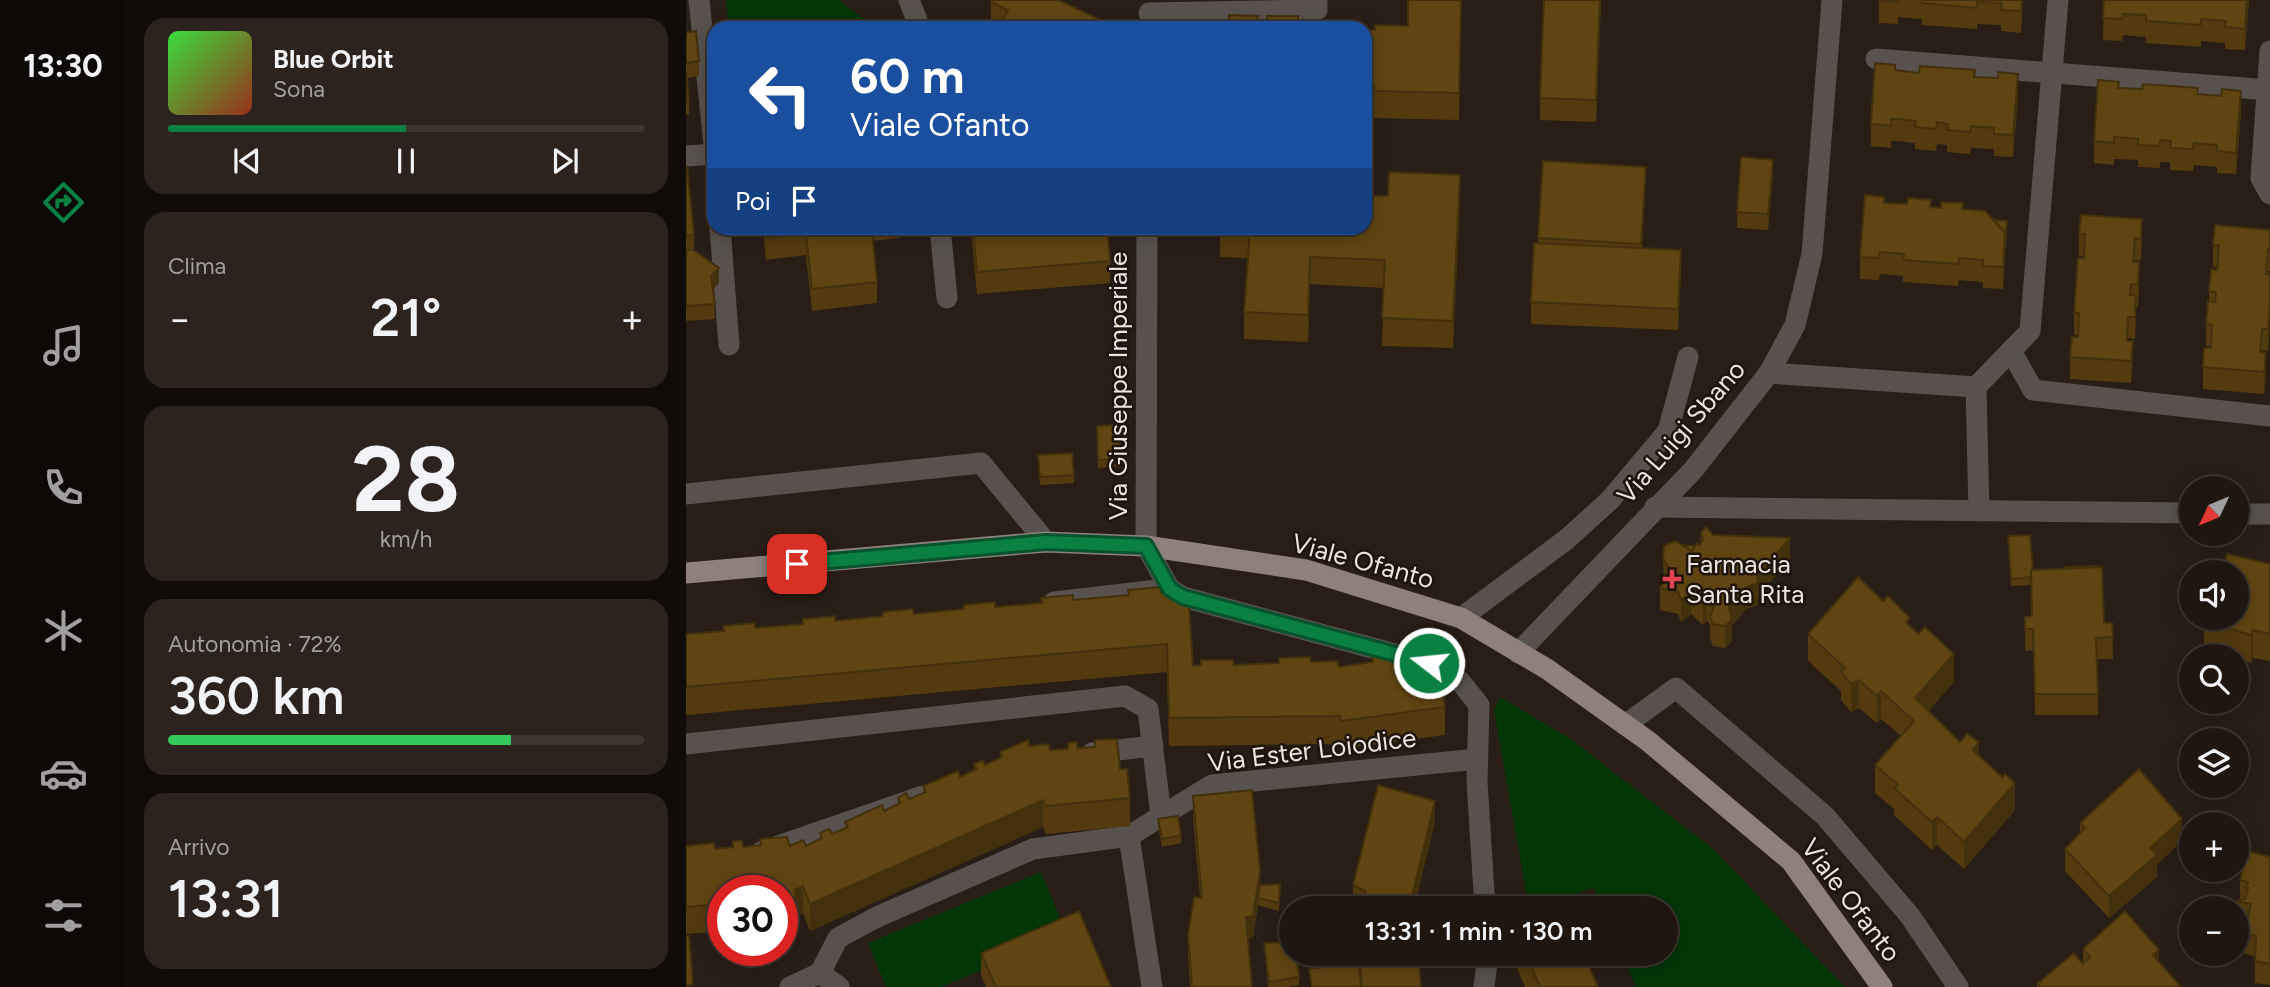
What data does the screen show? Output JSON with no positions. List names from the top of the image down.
{
  "streets": {
    "main road": ["Viale Ofanto"],
    "street": ["Via Giuseppe Imperiale", "Via Luigi Sbano", "Via Ester Loiodice"]
  },
  "crossings": [
    ["Via Giuseppe Imperiale", "Viale Ofanto"],
    ["Via Luigi Sbano", "Viale Ofanto"]
  ],
  "places": {
    "health": ["Farmacia Santa Rita"]
  },
  "north": "bottom left",
  "page": {
    "tabs": "13:30",
    "turn": ["60 m", "Viale Ofanto"],
    "song": ["Blue Orbit", "Sona"],
    "then": "Poi",
    "tile": [
      "Clima",
      ["28", "km/h"],
      ["Autonomia · 72%", "360 km"],
      ["Arrivo", "13:31"]
    ],
    "heat": ["−", "21°", "+"],
    "map_buttons": ["+", "−"],
    "limit": "30",
    "trip": "13:31 · 1 min · 130 m"
  }
}
